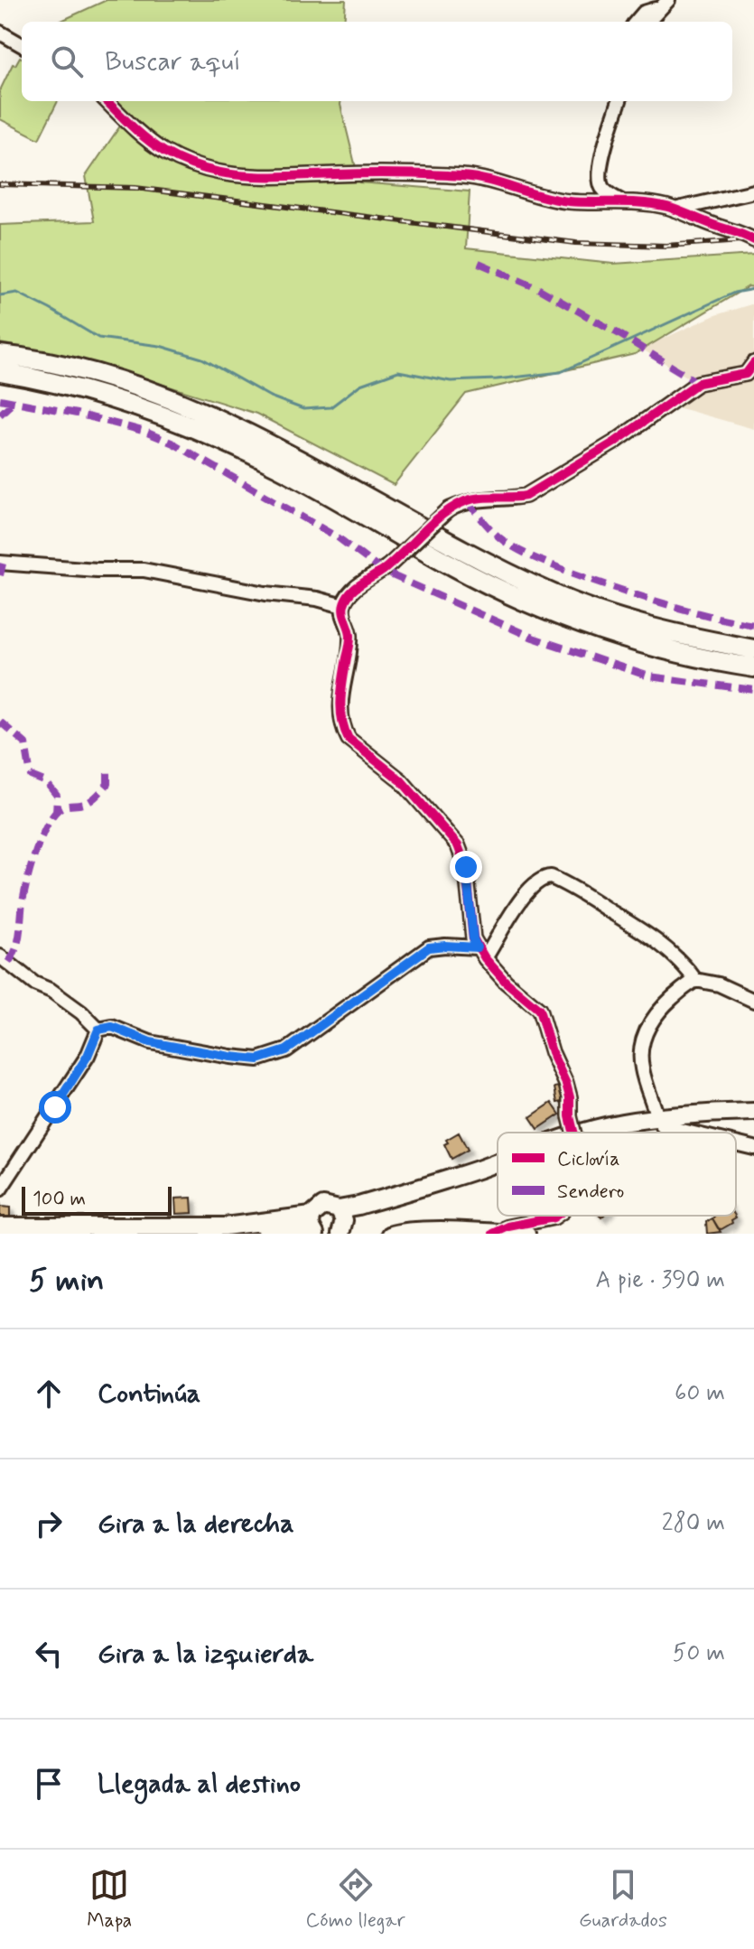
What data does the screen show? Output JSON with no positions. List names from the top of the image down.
{
  "legend": ["Ciclovía", "Sendero"],
  "scale_bar": "100 m",
  "page": {
    "search": "Buscar aquí",
    "scale": "100 m",
    "heading": ["5 min", "A pie · 390 m"],
    "list": [
      ["Continúa", "60 m"],
      ["Gira a la derecha", "280 m"],
      ["Gira a la izquierda", "50 m"],
      "Llegada al destino"
    ],
    "nav": ["Mapa", "Cómo llegar", "Guardados"]
  }
}
